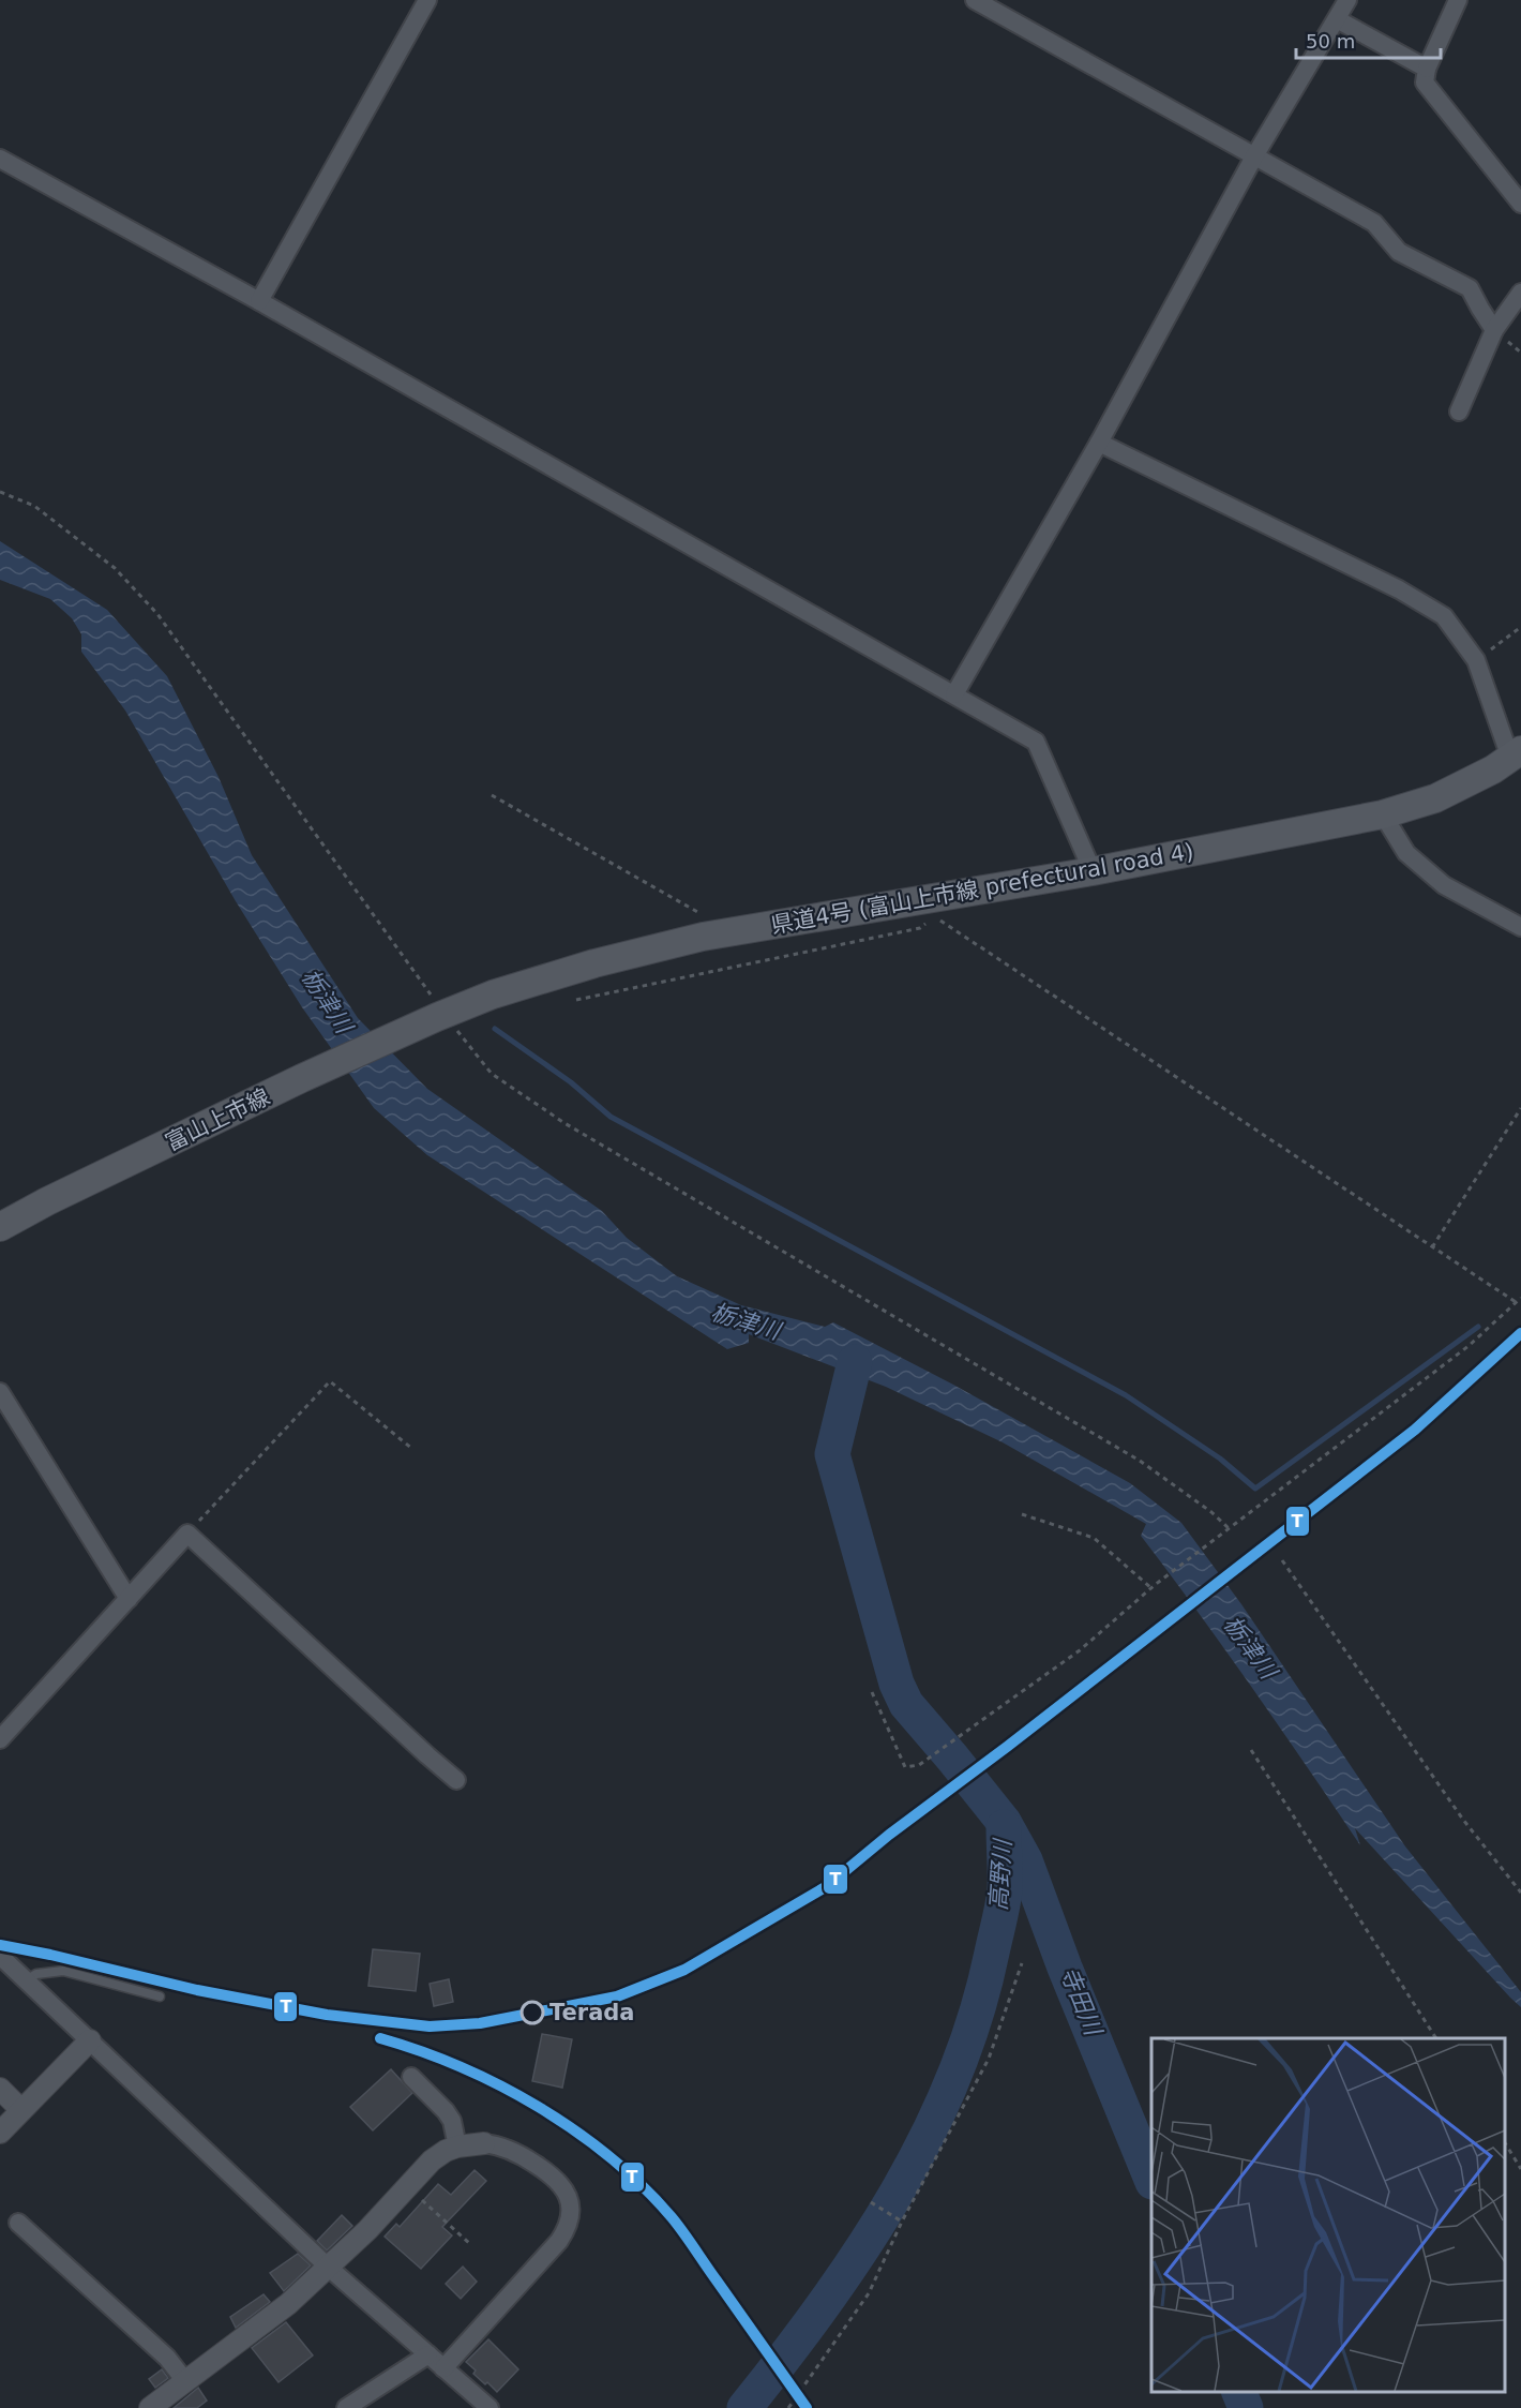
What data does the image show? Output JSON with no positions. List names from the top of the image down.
{
  "streets": {
    "main road": ["県道4号 (富山上市線 prefectural road 4)", "富山上市線"]
  },
  "crossings": [
    ["県道4号 (富山上市線 prefectural road 4)", "富山上市線"]
  ],
  "water": ["栃津川", "高野川", "寺田川"],
  "places": ["Terada"],
  "lines": ["transit line T"],
  "scale_bar": "50 m"
}
